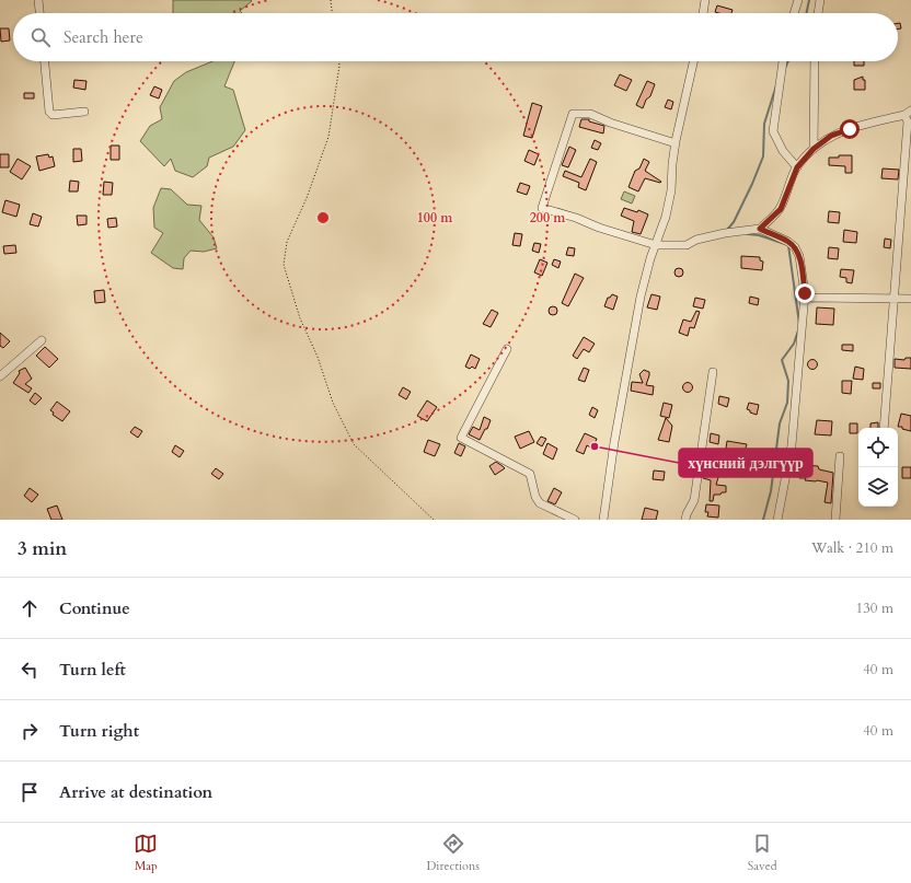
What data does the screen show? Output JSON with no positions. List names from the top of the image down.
{
  "places": ["хүнсний дэлгүүр"],
  "page": {
    "search": "Search here",
    "heading": ["3 min", "Walk · 210 m"],
    "list": [
      ["Continue", "130 m"],
      ["Turn left", "40 m"],
      ["Turn right", "40 m"],
      "Arrive at destination"
    ],
    "nav": ["Map", "Directions", "Saved"]
  },
  "rings": ["100 m", "200 m"]
}
